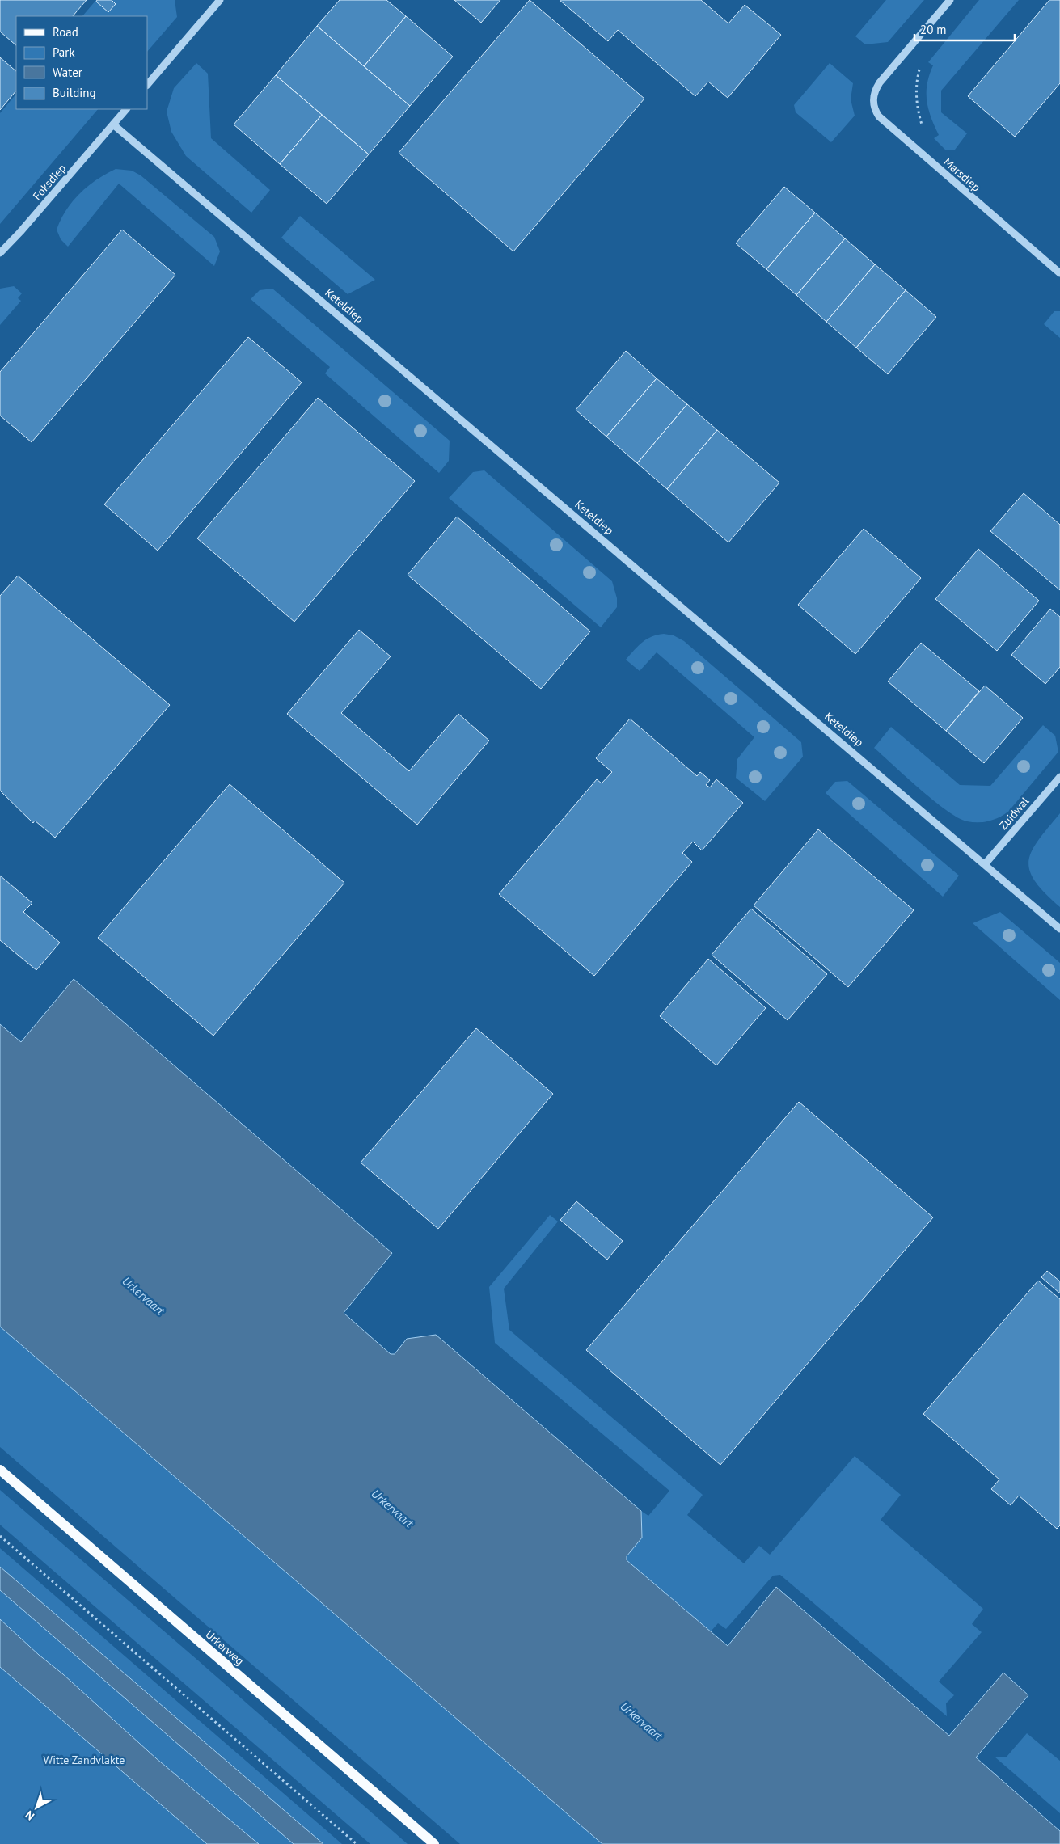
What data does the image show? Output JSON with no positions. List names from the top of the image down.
{
  "streets": {
    "main road": ["Urkerweg"],
    "street": [
      "Marsdiep",
      "Foksdiep",
      "Keteldiep",
      "Zuidwal"
    ]
  },
  "crossings": [
    ["Foksdiep", "Keteldiep"],
    ["Keteldiep", "Zuidwal"]
  ],
  "water": ["Urkervaart"],
  "parks": ["Witte Zandvlakte"],
  "legend": [
    "Road",
    "Park",
    "Water",
    "Building"
  ],
  "scale_bar": "20 m",
  "north": "bottom left"
}
